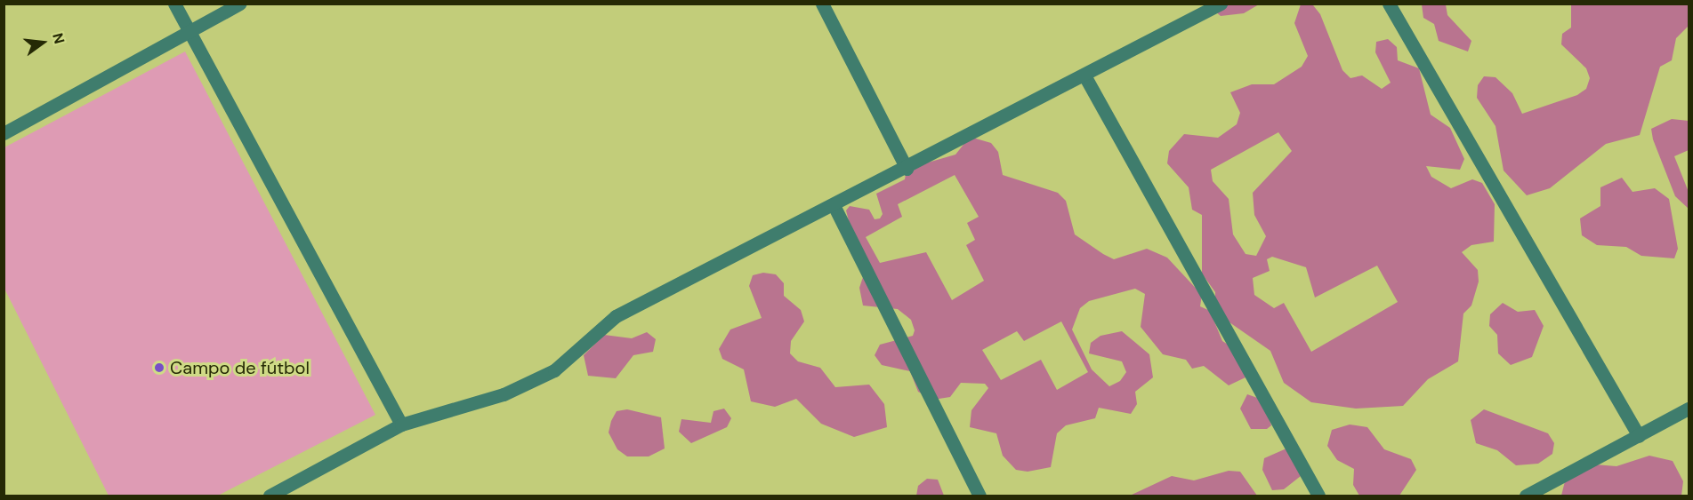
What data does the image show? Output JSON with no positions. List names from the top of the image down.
{
  "places": ["Campo de fútbol"],
  "north": "right"
}
